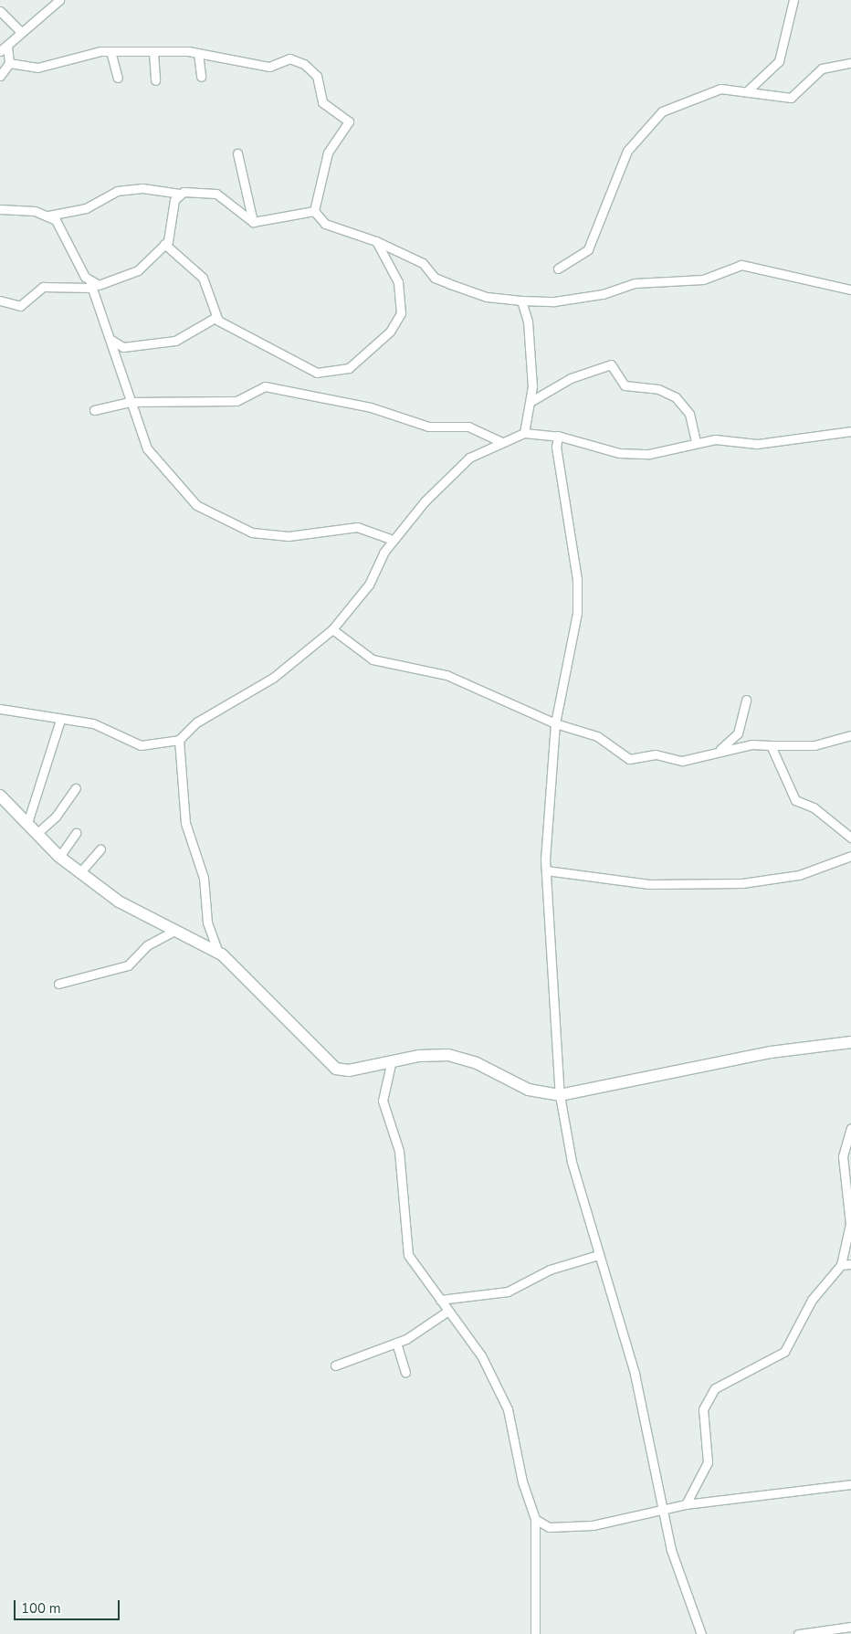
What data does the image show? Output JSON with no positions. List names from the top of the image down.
{
  "scale_bar": "100 m"
}
